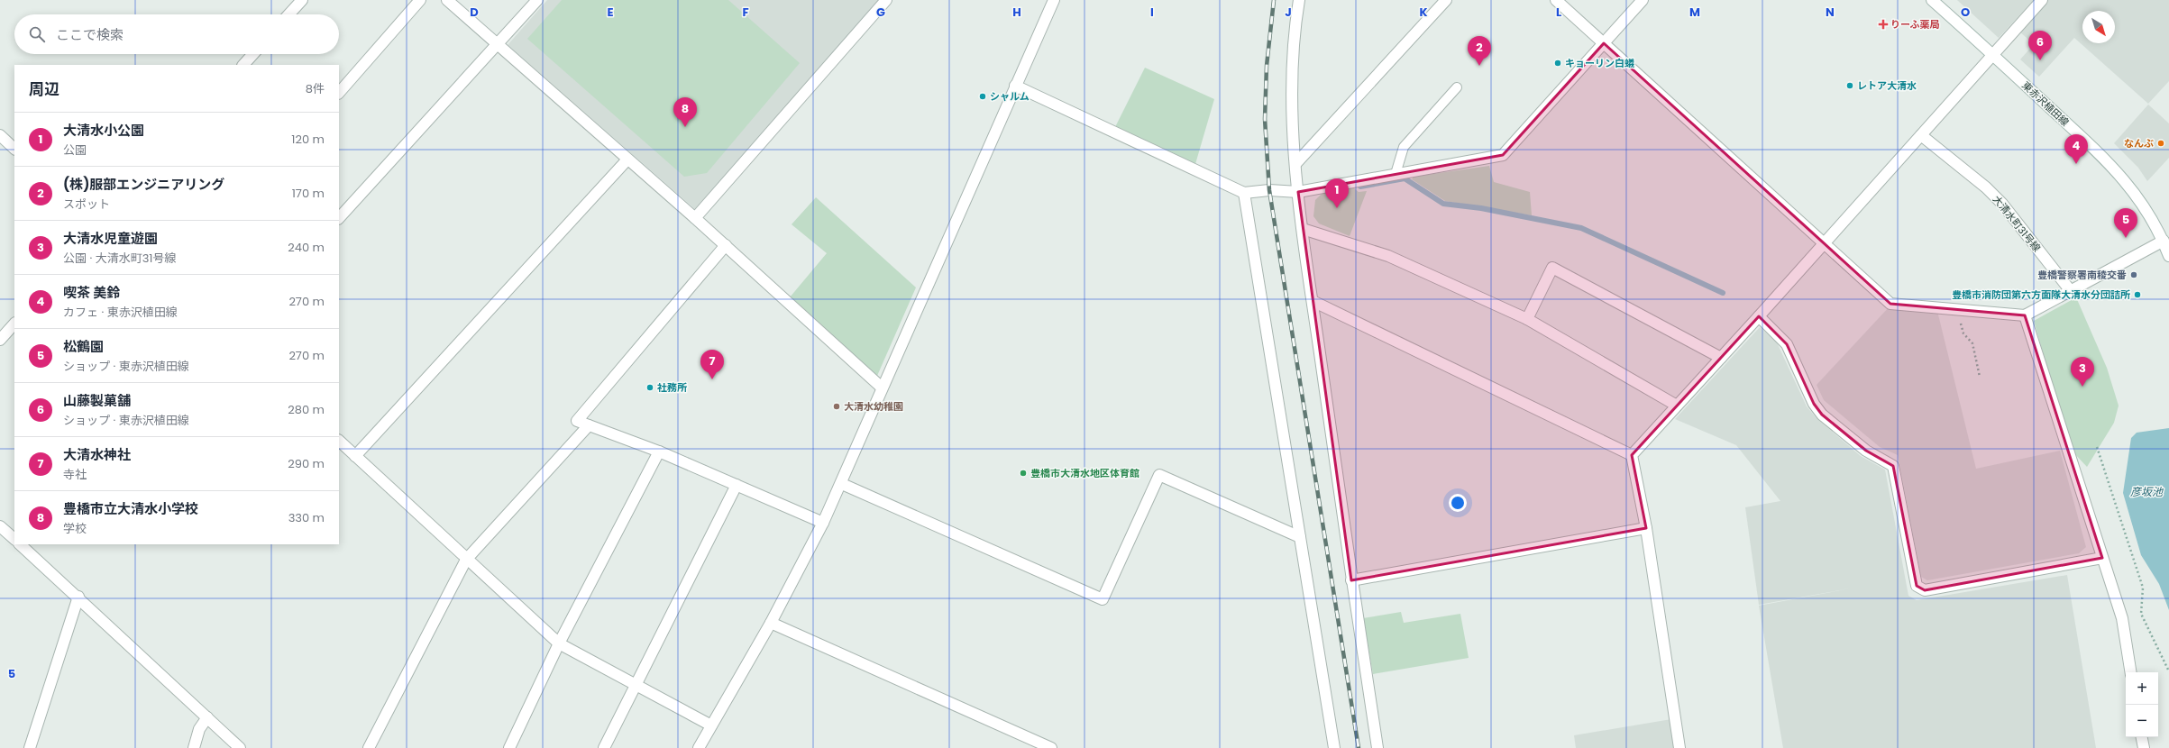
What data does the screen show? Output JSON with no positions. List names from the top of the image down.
{
  "streets": {
    "street": ["東赤沢植田線", "大清水町31号線"]
  },
  "water": ["彦坂池"],
  "places": {
    "health": ["りーふ薬局"],
    "other": [
      "キョーリン白蟻",
      "レトア大清水",
      "シャルム",
      "なんぶ",
      "豊橋警察署南稜交番",
      "豊橋市消防団第六方面隊大清水分団詰所",
      "社務所",
      "大清水幼稚園",
      "豊橋市大清水地区体育館"
    ]
  },
  "north": "bottom right",
  "page": {
    "search": "ここで検索",
    "pins": [
      "6",
      "2",
      "8",
      "4",
      "1",
      "5",
      "7",
      "3"
    ],
    "heading": ["周辺", "8件"],
    "list": [
      {
        "mark": "1",
        "name": "大清水小公園",
        "note": "公園",
        "value": "120 m"
      },
      {
        "mark": "2",
        "name": "(株)服部エンジニアリング",
        "note": "スポット",
        "value": "170 m"
      },
      {
        "mark": "3",
        "name": "大清水児童遊園",
        "note": "公園 · 大清水町31号線",
        "value": "240 m"
      },
      {
        "mark": "4",
        "name": "喫茶 美鈴",
        "note": "カフェ · 東赤沢植田線",
        "value": "270 m"
      },
      {
        "mark": "5",
        "name": "松鶴園",
        "note": "ショップ · 東赤沢植田線",
        "value": "270 m"
      },
      {
        "mark": "6",
        "name": "山藤製菓舗",
        "note": "ショップ · 東赤沢植田線",
        "value": "280 m"
      },
      {
        "mark": "7",
        "name": "大清水神社",
        "note": "寺社",
        "value": "290 m"
      },
      {
        "mark": "8",
        "name": "豊橋市立大清水小学校",
        "note": "学校",
        "value": "330 m"
      }
    ],
    "map_buttons": ["+", "−"]
  },
  "grid": {
    "columns": [
      "D",
      "E",
      "F",
      "G",
      "H",
      "I",
      "J",
      "K",
      "L",
      "M",
      "N",
      "O"
    ],
    "rows": ["5"]
  }
}
